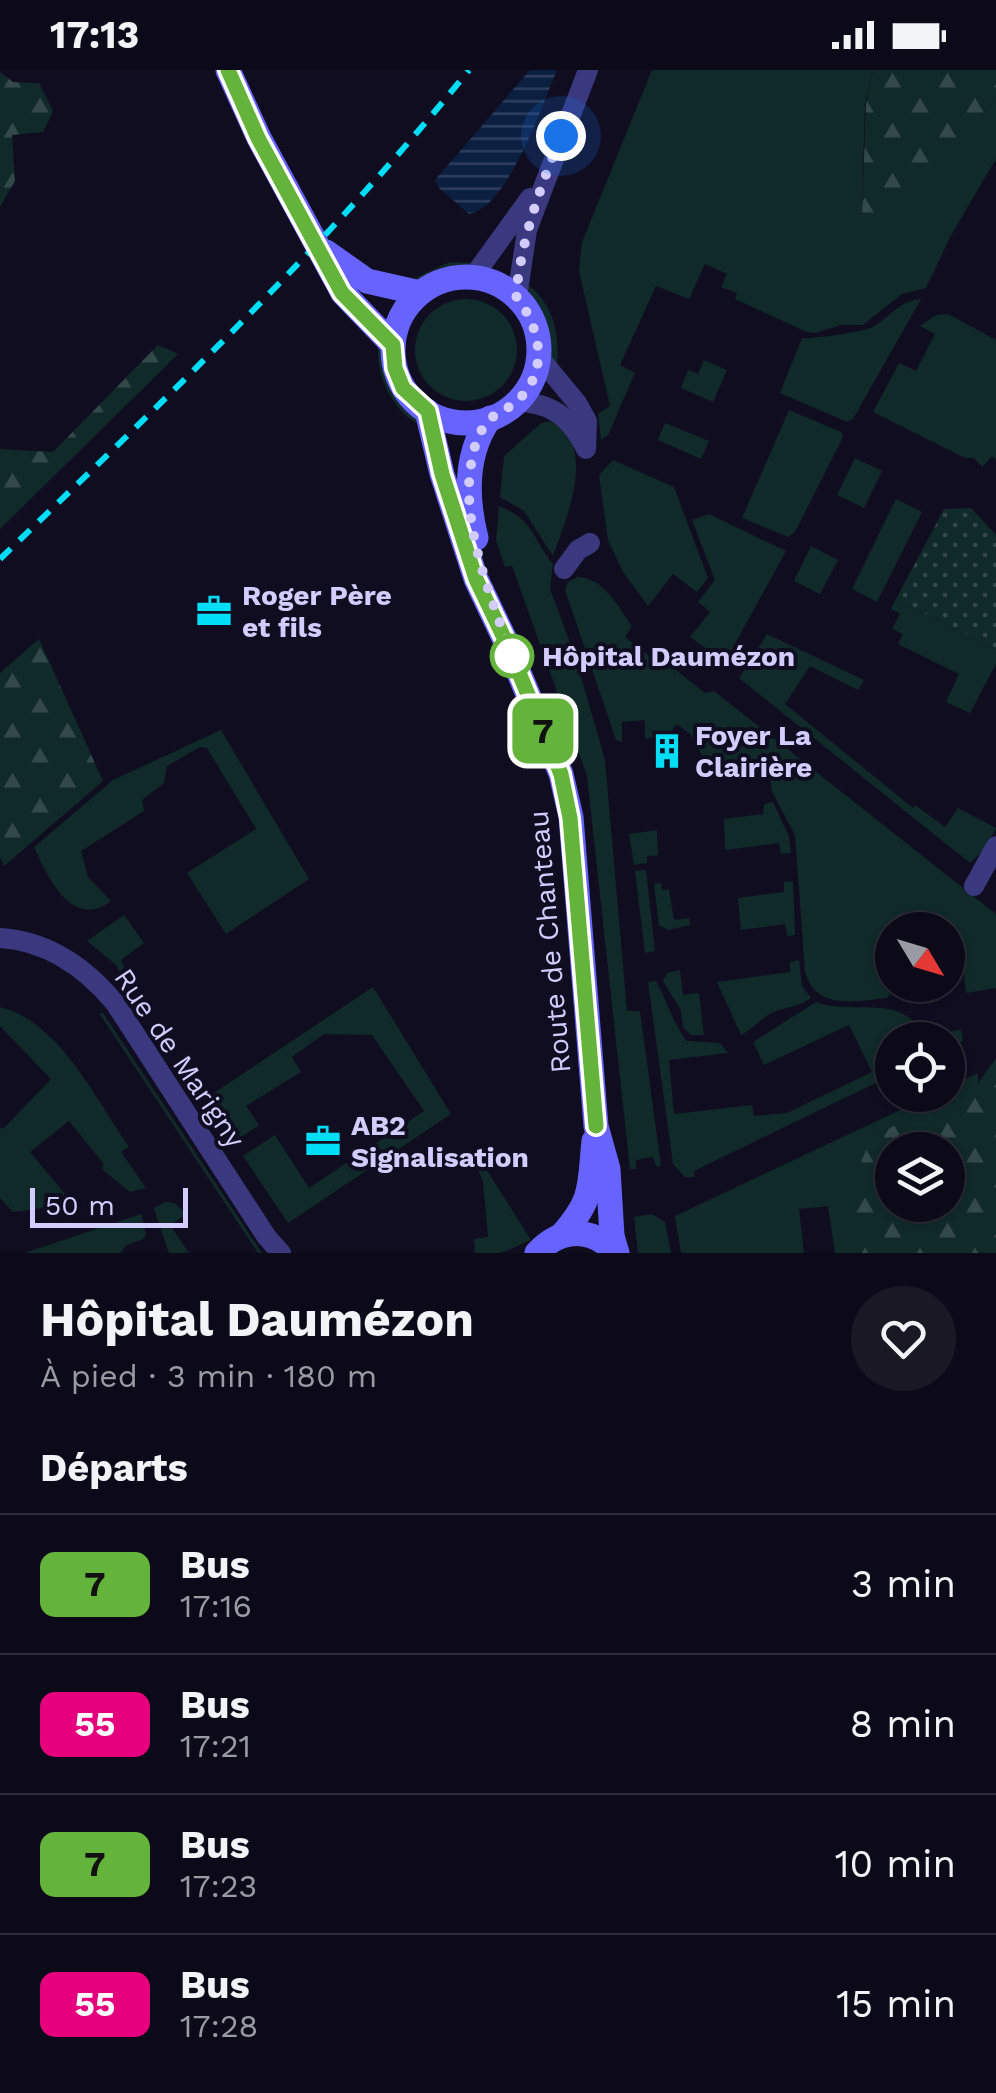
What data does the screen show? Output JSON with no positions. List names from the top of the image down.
{
  "streets": {
    "main road": ["Route de Chanteau"],
    "street": ["Rue de Marigny"]
  },
  "places": {
    "office": ["Roger Père et fils", "AB2 Signalisation"],
    "other": ["Hôpital Daumézon"],
    "building": ["Foyer La Clairière"]
  },
  "lines": ["bus line 7"],
  "scale_bar": "50 m",
  "north": "bottom right",
  "page": {
    "status": "17:13",
    "on_map": "7",
    "scale": "50 m",
    "heading": [
      ["Hôpital Daumézon", "À pied · 3 min · 180 m"],
      "Départs"
    ],
    "list": [
      {
        "mark": "7",
        "name": "Bus",
        "note": "17:16",
        "value": "3 min"
      },
      {
        "mark": "55",
        "name": "Bus",
        "note": "17:21",
        "value": "8 min"
      },
      {
        "mark": "7",
        "name": "Bus",
        "note": "17:23",
        "value": "10 min"
      },
      {
        "mark": "55",
        "name": "Bus",
        "note": "17:28",
        "value": "15 min"
      }
    ]
  }
}
